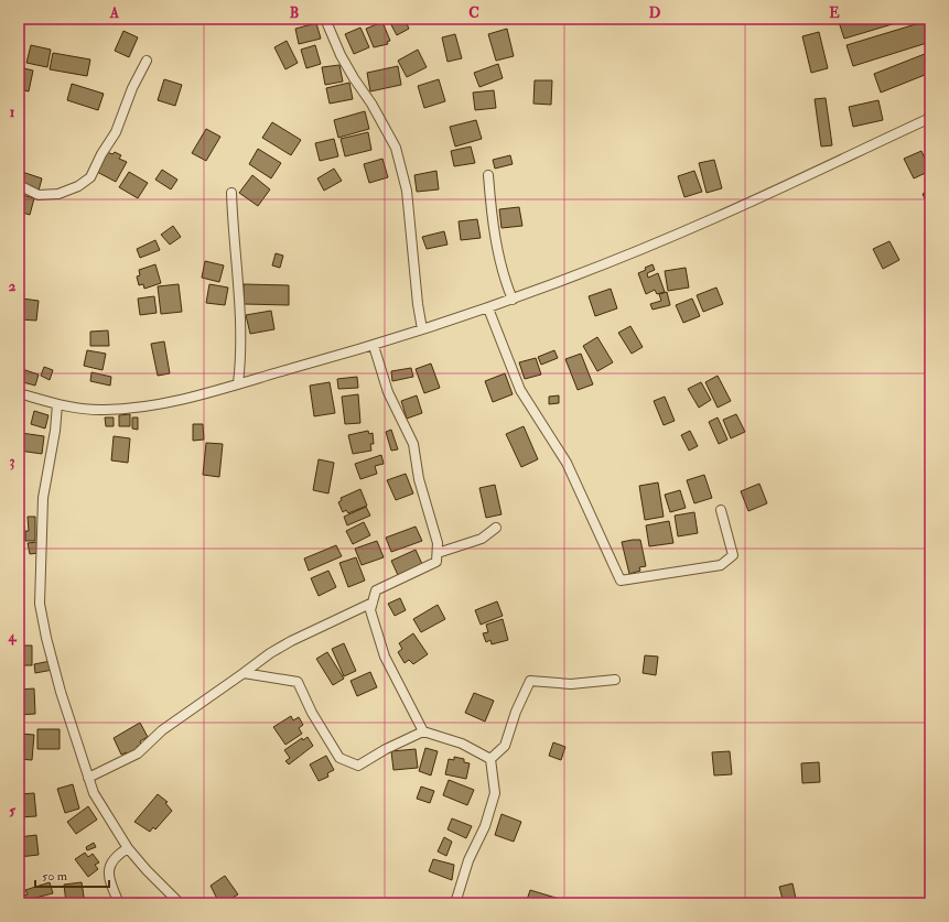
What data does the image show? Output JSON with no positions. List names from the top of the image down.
{
  "scale_bar": "50 m",
  "grid": {
    "columns": [
      "A",
      "B",
      "C",
      "D",
      "E"
    ],
    "rows": [
      "1",
      "2",
      "3",
      "4",
      "5"
    ]
  }
}
